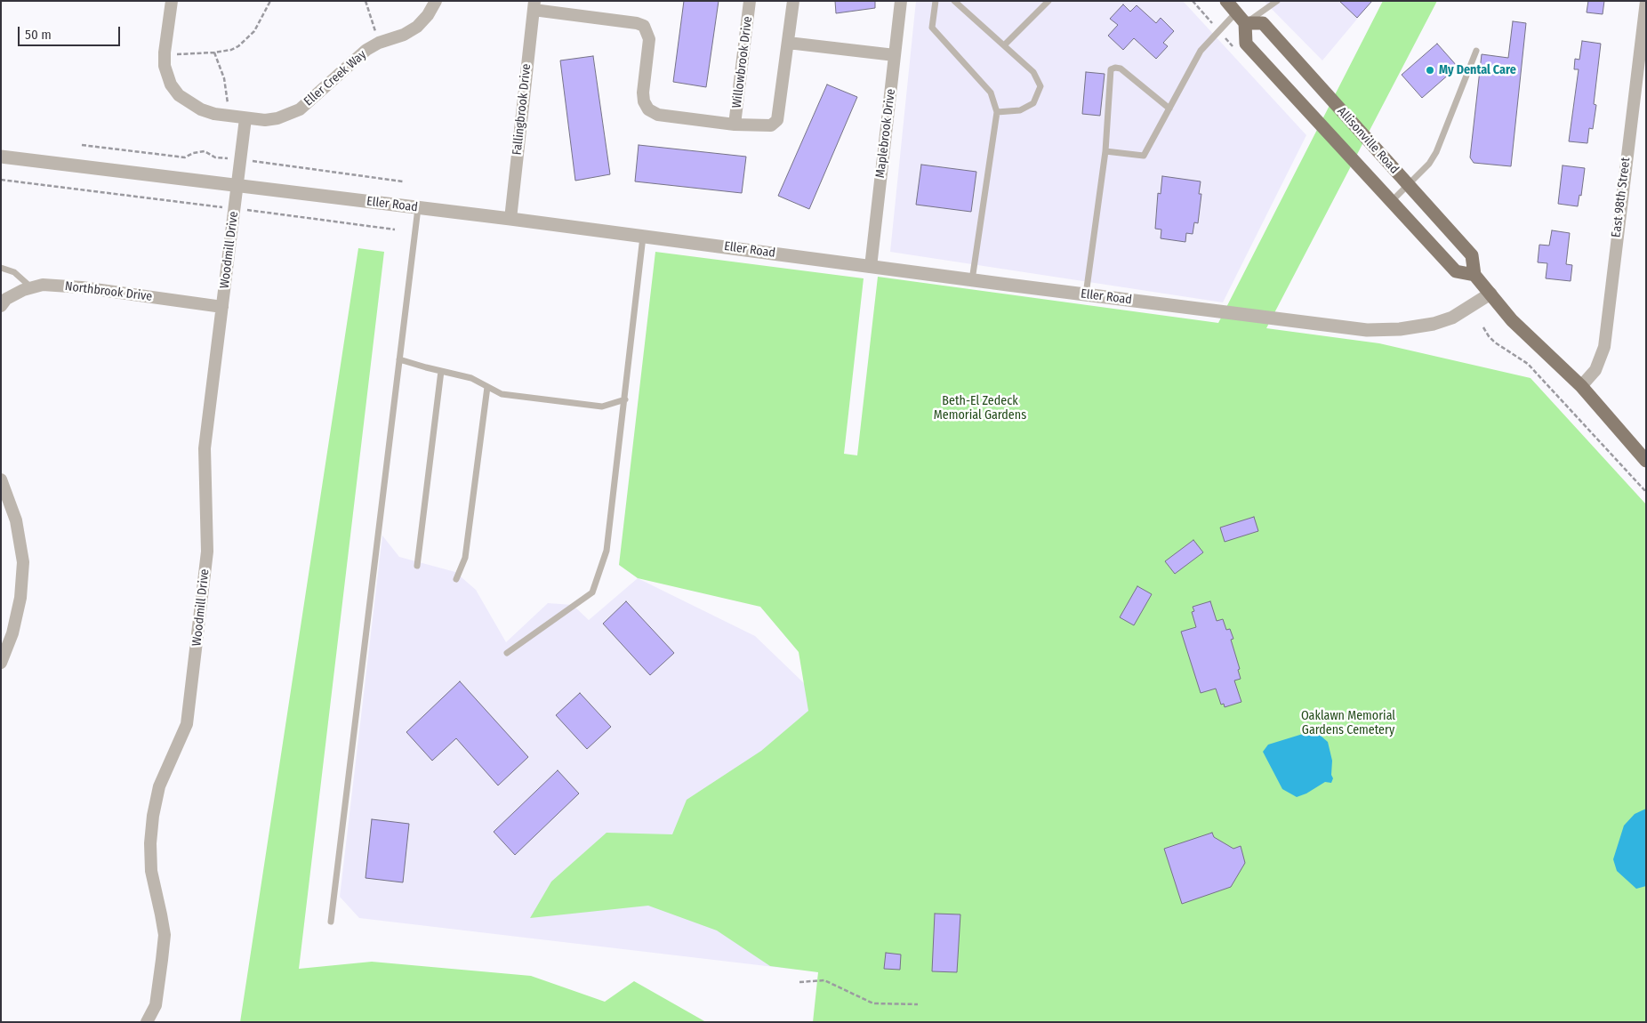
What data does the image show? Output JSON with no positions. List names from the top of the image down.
{
  "streets": {
    "main road": ["Allisonville Road"],
    "street": [
      "Willowbrook Drive",
      "Eller Creek Way",
      "Fallingbrook Drive",
      "Maplebrook Drive",
      "East 98th Street",
      "Eller Road",
      "Woodmill Drive",
      "Northbrook Drive"
    ]
  },
  "crossings": [
    ["Willowbrook Drive", "Fallingbrook Drive"],
    ["Eller Creek Way", "Woodmill Drive"],
    ["Fallingbrook Drive", "Eller Road"],
    ["Maplebrook Drive", "Eller Road"],
    ["Allisonville Road", "East 98th Street"],
    ["Allisonville Road", "Eller Road"],
    ["Eller Road", "Woodmill Drive"],
    ["Woodmill Drive", "Northbrook Drive"]
  ],
  "parks": ["Beth-El Zedeck Memorial Gardens", "Oaklawn Memorial Gardens Cemetery"],
  "places": ["My Dental Care"],
  "scale_bar": "50 m"
}
